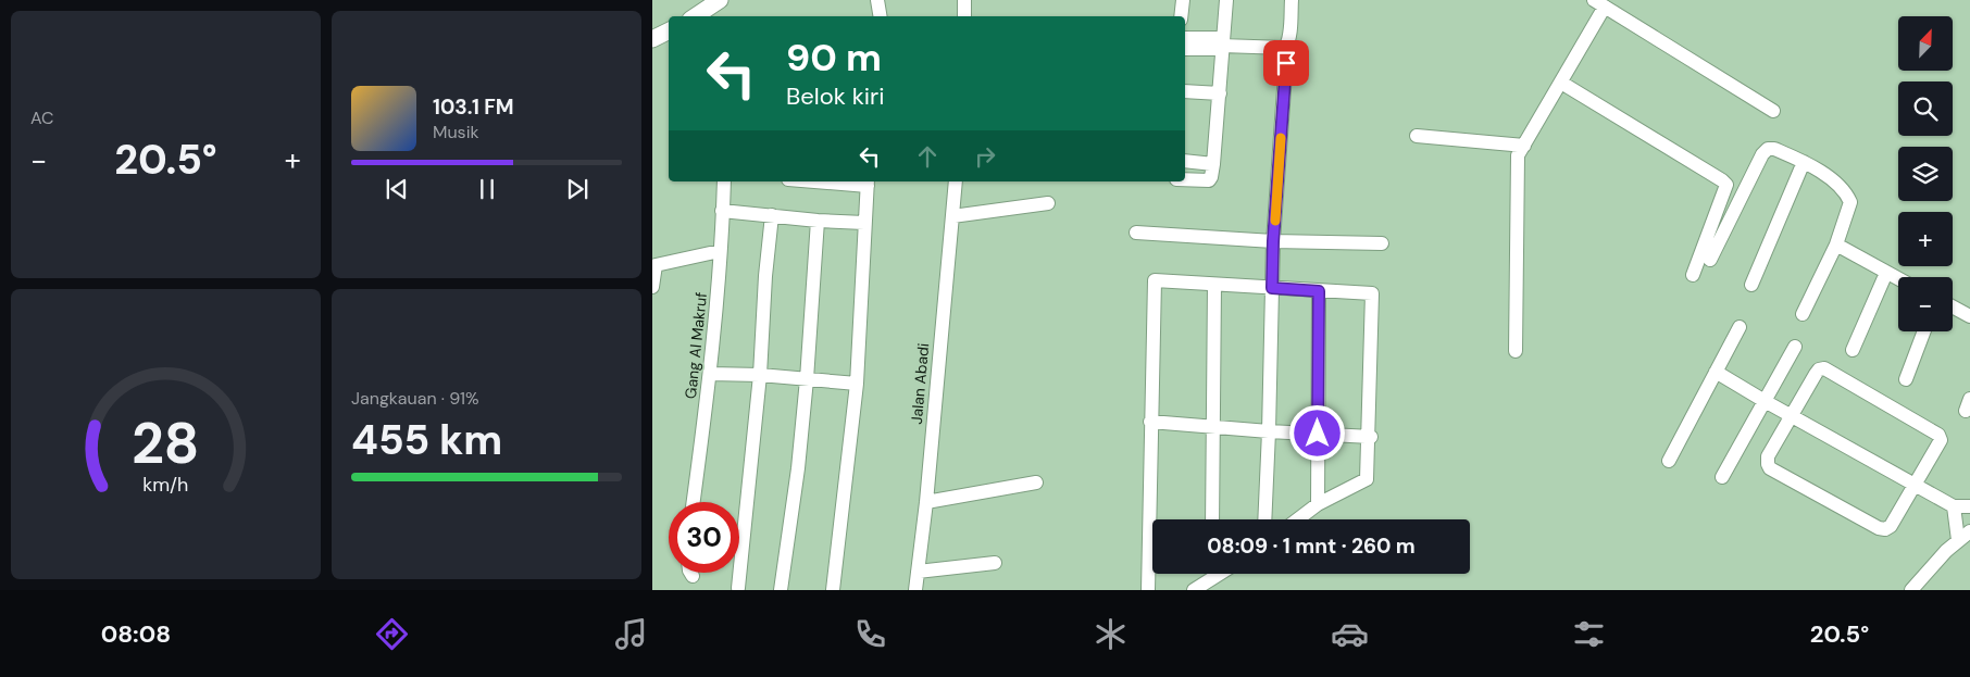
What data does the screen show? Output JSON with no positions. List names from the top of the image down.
{
  "streets": {
    "street": ["Gang Al Makruf", "Jalan Abadi"]
  },
  "north": "top right",
  "page": {
    "tile": [
      "AC",
      ["Jangkauan · 91%", "455 km"]
    ],
    "map_buttons": ["+", "−"],
    "turn": ["90 m", "Belok kiri"],
    "song": ["103.1 FM", "Musik"],
    "heat": ["−", "20.5°", "+"],
    "limit": "30",
    "trip": "08:09 · 1 mnt · 260 m",
    "tabs": ["08:08", "20.5°"],
    "gauge": ["28", "km/h"]
  }
}
